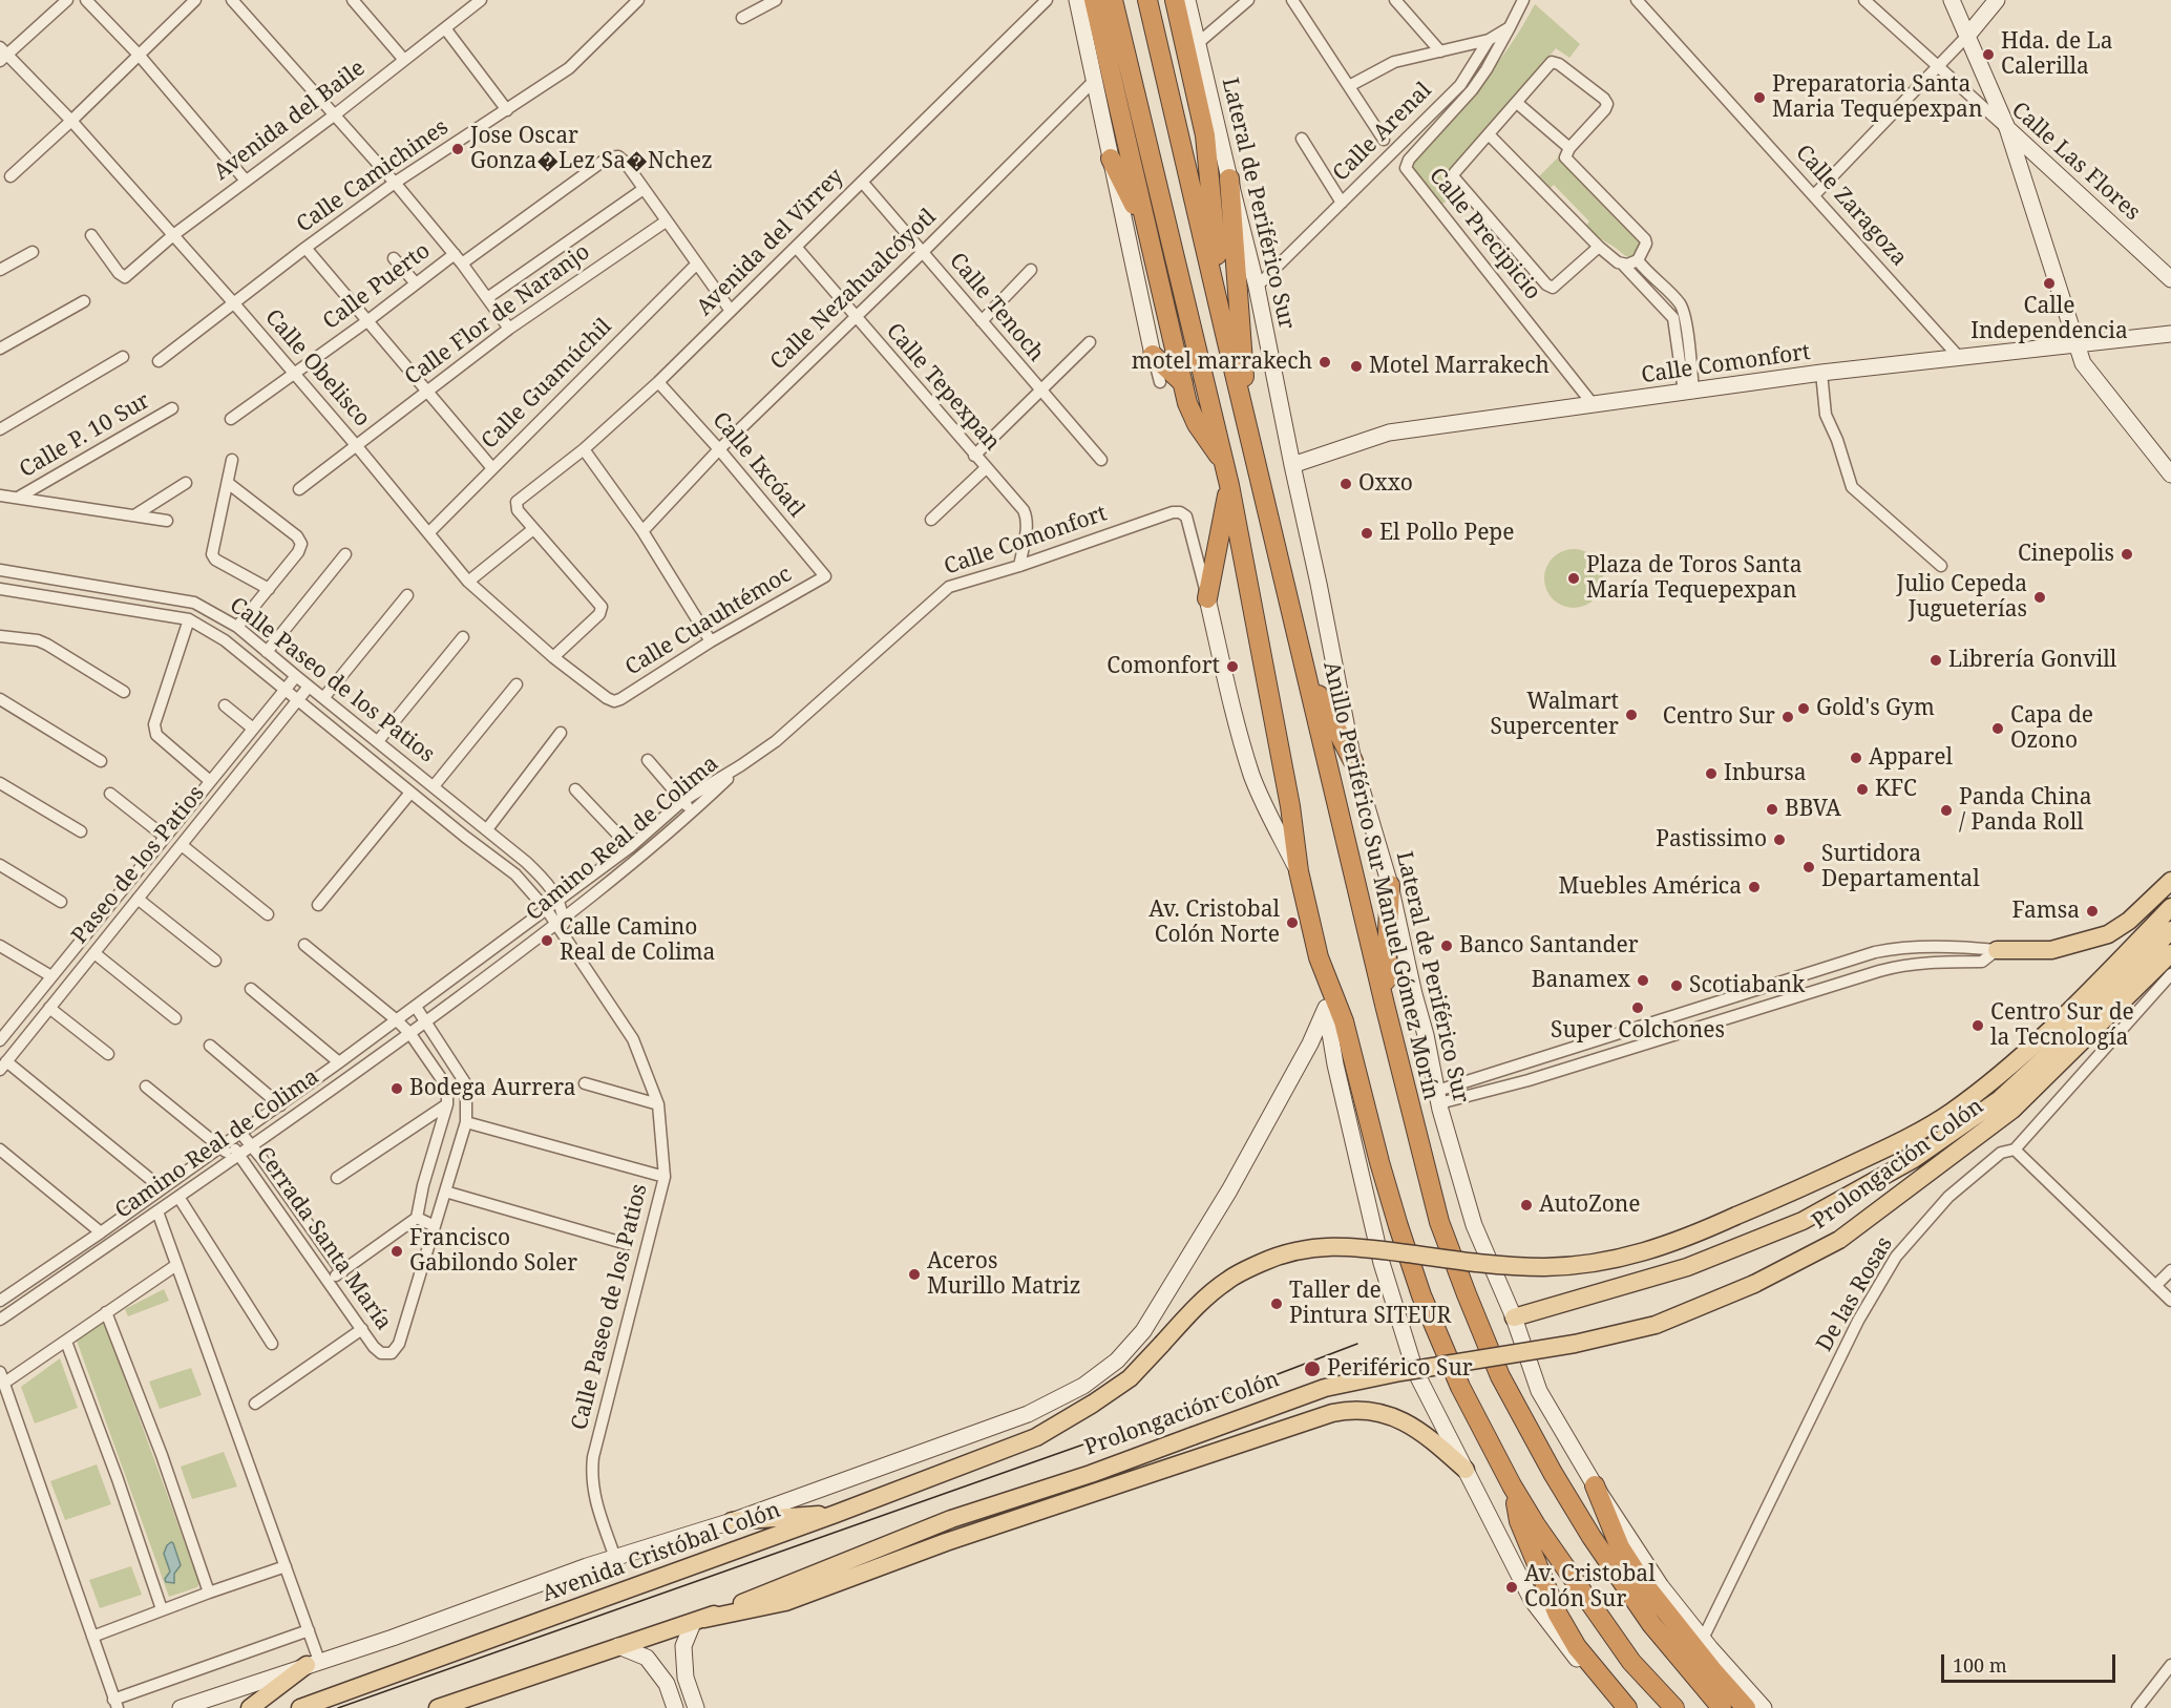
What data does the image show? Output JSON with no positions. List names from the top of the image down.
{
  "streets": {
    "highway": ["Anillo Periférico Sur Manuel Gómez Morín"],
    "main road": ["Prolongación Colón", "Avenida Cristóbal Colón"],
    "street": [
      "Avenida del Baile",
      "Calle Arenal",
      "Calle Las Flores",
      "Calle Camichines",
      "Lateral de Periférico Sur",
      "Calle Zaragoza",
      "Calle Precipicio",
      "Avenida del Virrey",
      "Calle Puerto",
      "Calle Nezahualcóyotl",
      "Calle Tenoch",
      "Calle Flor de Naranjo",
      "Calle Comonfort",
      "Calle Obelisco",
      "Calle Guamúchil",
      "Calle Tepexpan",
      "Calle P. 10 Sur",
      "Calle Ixcóatl",
      "Calle Cuauhtémoc",
      "Calle Paseo de los Patios",
      "Camino Real de Colima",
      "Paseo de los Patios",
      "Cerrada Santa María",
      "De las Rosas"
    ]
  },
  "crossings": [
    ["Avenida del Baile", "Calle Obelisco"],
    ["Calle Arenal", "Lateral de Periférico Sur"],
    ["Calle Arenal", "Calle Precipicio"],
    ["Calle Camichines", "Calle Obelisco"],
    ["Lateral de Periférico Sur", "Calle Comonfort"],
    ["Lateral de Periférico Sur", "De las Rosas"],
    ["Calle Zaragoza", "Calle Comonfort"],
    ["Calle Precipicio", "Calle Comonfort"],
    ["Avenida del Virrey", "Calle Tenoch"],
    ["Avenida del Virrey", "Calle Tepexpan"],
    ["Avenida del Virrey", "Calle Ixcóatl"],
    ["Calle Puerto", "Calle Obelisco"],
    ["Calle Nezahualcóyotl", "Calle Tenoch"],
    ["Calle Nezahualcóyotl", "Calle Tepexpan"],
    ["Calle Nezahualcóyotl", "Calle Ixcóatl"],
    ["Calle Flor de Naranjo", "Calle Obelisco"],
    ["Calle Comonfort", "Calle Tepexpan"],
    ["Calle Comonfort", "Camino Real de Colima"],
    ["Calle Obelisco", "Calle Guamúchil"],
    ["Calle Obelisco", "Calle Cuauhtémoc"],
    ["Calle Ixcóatl", "Calle Cuauhtémoc"],
    ["Calle Paseo de los Patios", "Camino Real de Colima"],
    ["Calle Paseo de los Patios", "Paseo de los Patios"],
    ["Calle Paseo de los Patios", "Avenida Cristóbal Colón"],
    ["Camino Real de Colima", "Cerrada Santa María"],
    ["Prolongación Colón", "Avenida Cristóbal Colón"]
  ],
  "places": [
    "Hda. de La Calerilla",
    "Preparatoria Santa Maria Tequepexpan",
    "Jose Oscar Gonza�Lez Sa�Nchez",
    "Calle Independencia",
    "motel marrakech",
    "Motel Marrakech",
    "Oxxo",
    "El Pollo Pepe",
    "Cinepolis",
    "Plaza de Toros Santa María Tequepexpan",
    "Julio Cepeda Jugueterías",
    "Librería Gonvill",
    "Comonfort",
    "Gold's Gym",
    "Walmart Supercenter",
    "Centro Sur",
    "Capa de Ozono",
    "Apparel",
    "Inbursa",
    "KFC",
    "BBVA",
    "Panda China / Panda Roll",
    "Pastissimo",
    "Surtidora Departamental",
    "Muebles América",
    "Famsa",
    "Av. Cristobal Colón Norte",
    "Calle Camino Real de Colima",
    "Banco Santander",
    "Banamex",
    "Scotiabank",
    "Super Colchones",
    "Centro Sur de la Tecnología",
    "Bodega Aurrera",
    "AutoZone",
    "Francisco Gabilondo Soler",
    "Aceros Murillo Matriz",
    "Taller de Pintura SITEUR",
    "Periférico Sur",
    "Av. Cristobal Colón Sur"
  ],
  "scale_bar": "100 m"
}
